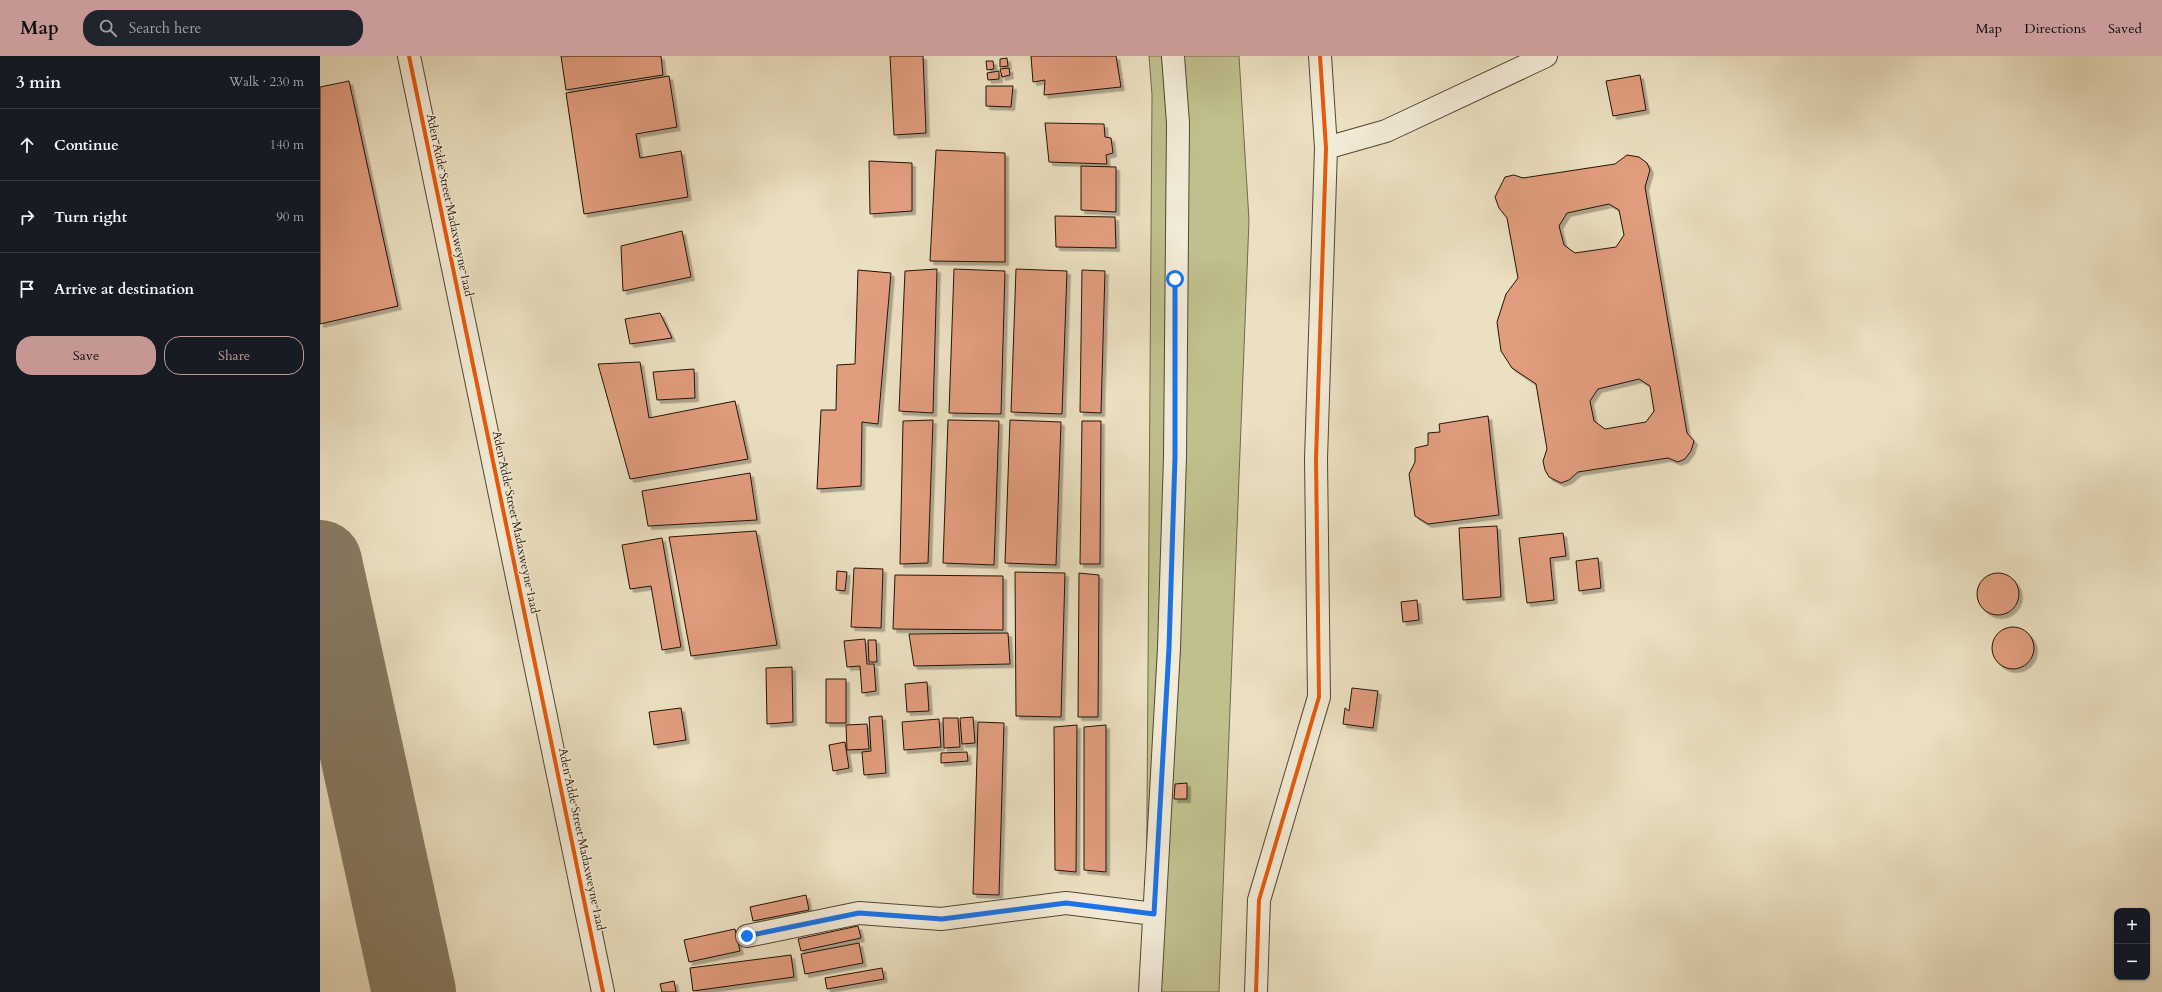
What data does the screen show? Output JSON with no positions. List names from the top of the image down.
{
  "streets": {
    "street": ["Aden Adde Street Madaxweyne 1aad"]
  },
  "page": {
    "header": "Map",
    "search": "Search here",
    "nav": ["Map", "Directions", "Saved"],
    "heading": ["3 min", "Walk · 230 m"],
    "list": [
      ["Continue", "140 m"],
      ["Turn right", "90 m"],
      "Arrive at destination"
    ],
    "buttons": ["Save", "Share"],
    "map_buttons": ["+", "−"]
  }
}
